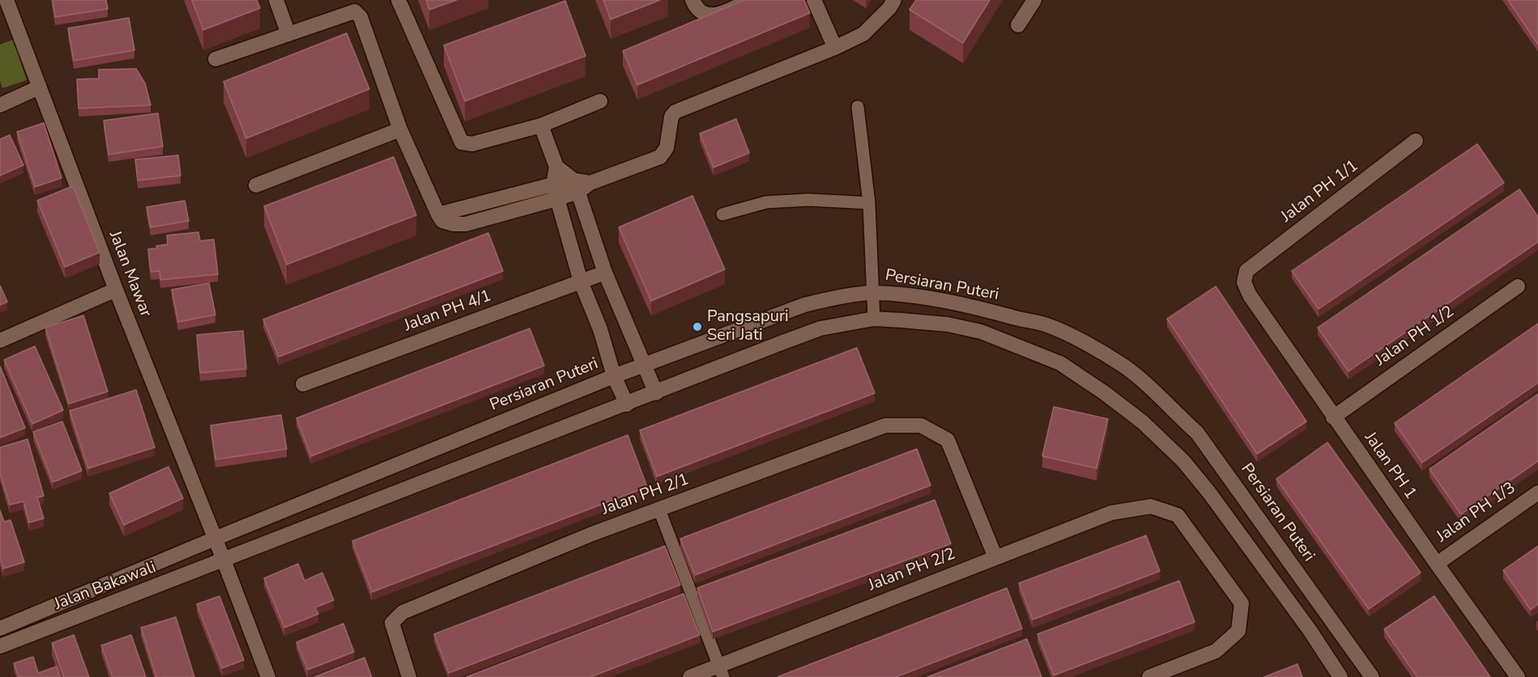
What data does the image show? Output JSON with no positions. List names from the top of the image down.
{
  "streets": {
    "street": [
      "Jalan PH 1/1",
      "Jalan Mawar",
      "Persiaran Puteri",
      "Jalan PH 4/1",
      "Jalan PH 1/2",
      "Jalan PH 1",
      "Jalan PH 2/1",
      "Jalan PH 1/3",
      "Jalan PH 2/2",
      "Jalan Bakawali"
    ]
  },
  "crossings": [
    ["Jalan PH 1/1", "Jalan PH 1"],
    ["Jalan Mawar", "Persiaran Puteri"],
    ["Jalan Mawar", "Jalan Bakawali"],
    ["Persiaran Puteri", "Jalan Bakawali"],
    ["Jalan PH 1/2", "Jalan PH 1"],
    ["Jalan PH 1", "Jalan PH 1/3"],
    ["Jalan PH 2/1", "Jalan PH 2/2"]
  ],
  "places": ["Pangsapuri Seri Jati"]
}
